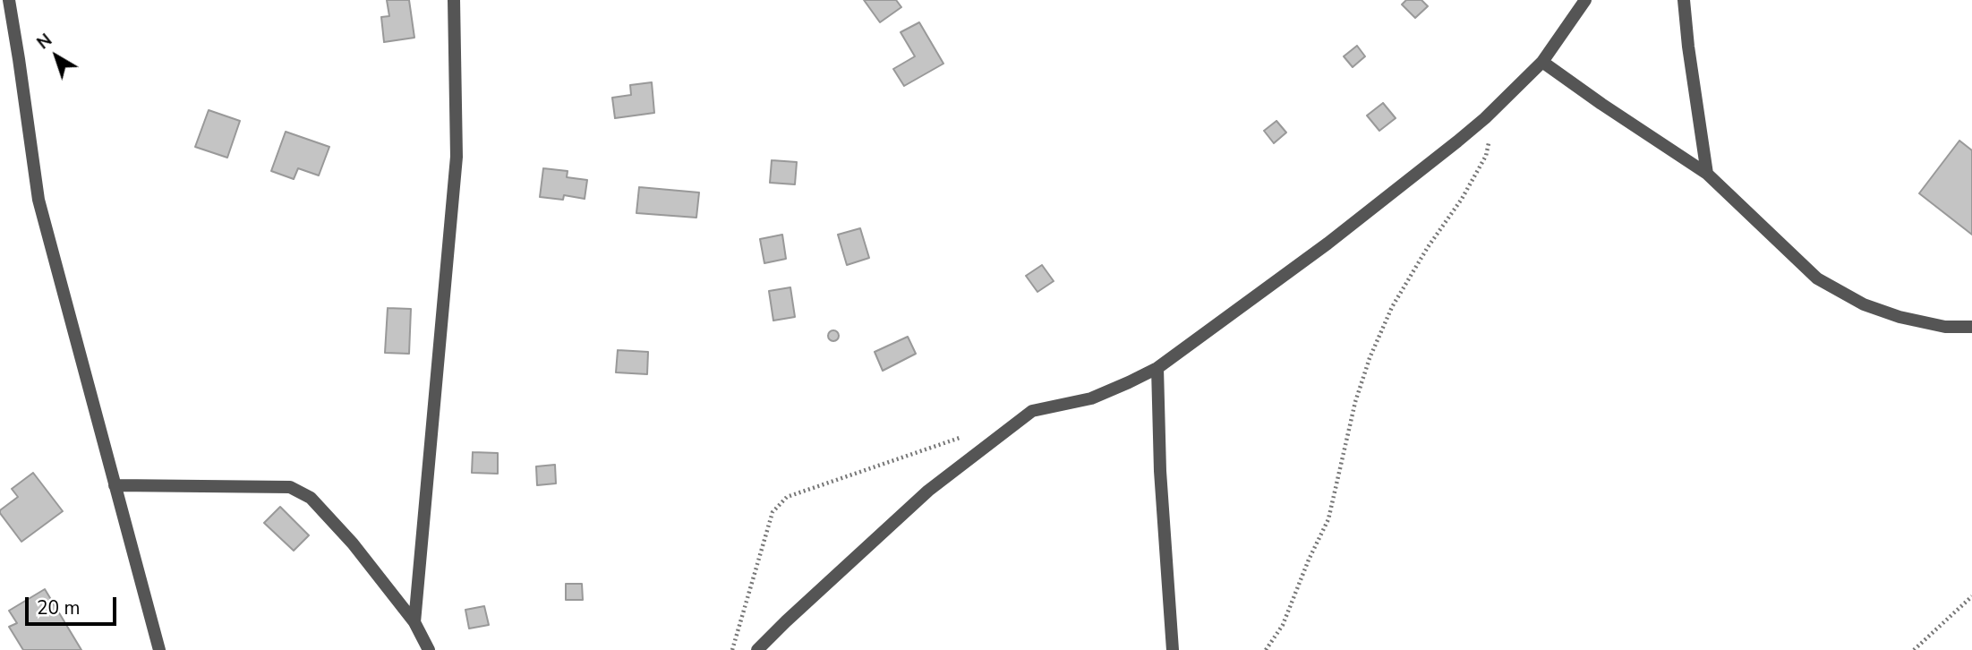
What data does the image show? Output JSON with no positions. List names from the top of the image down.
{
  "scale_bar": "20 m",
  "north": "top left"
}
